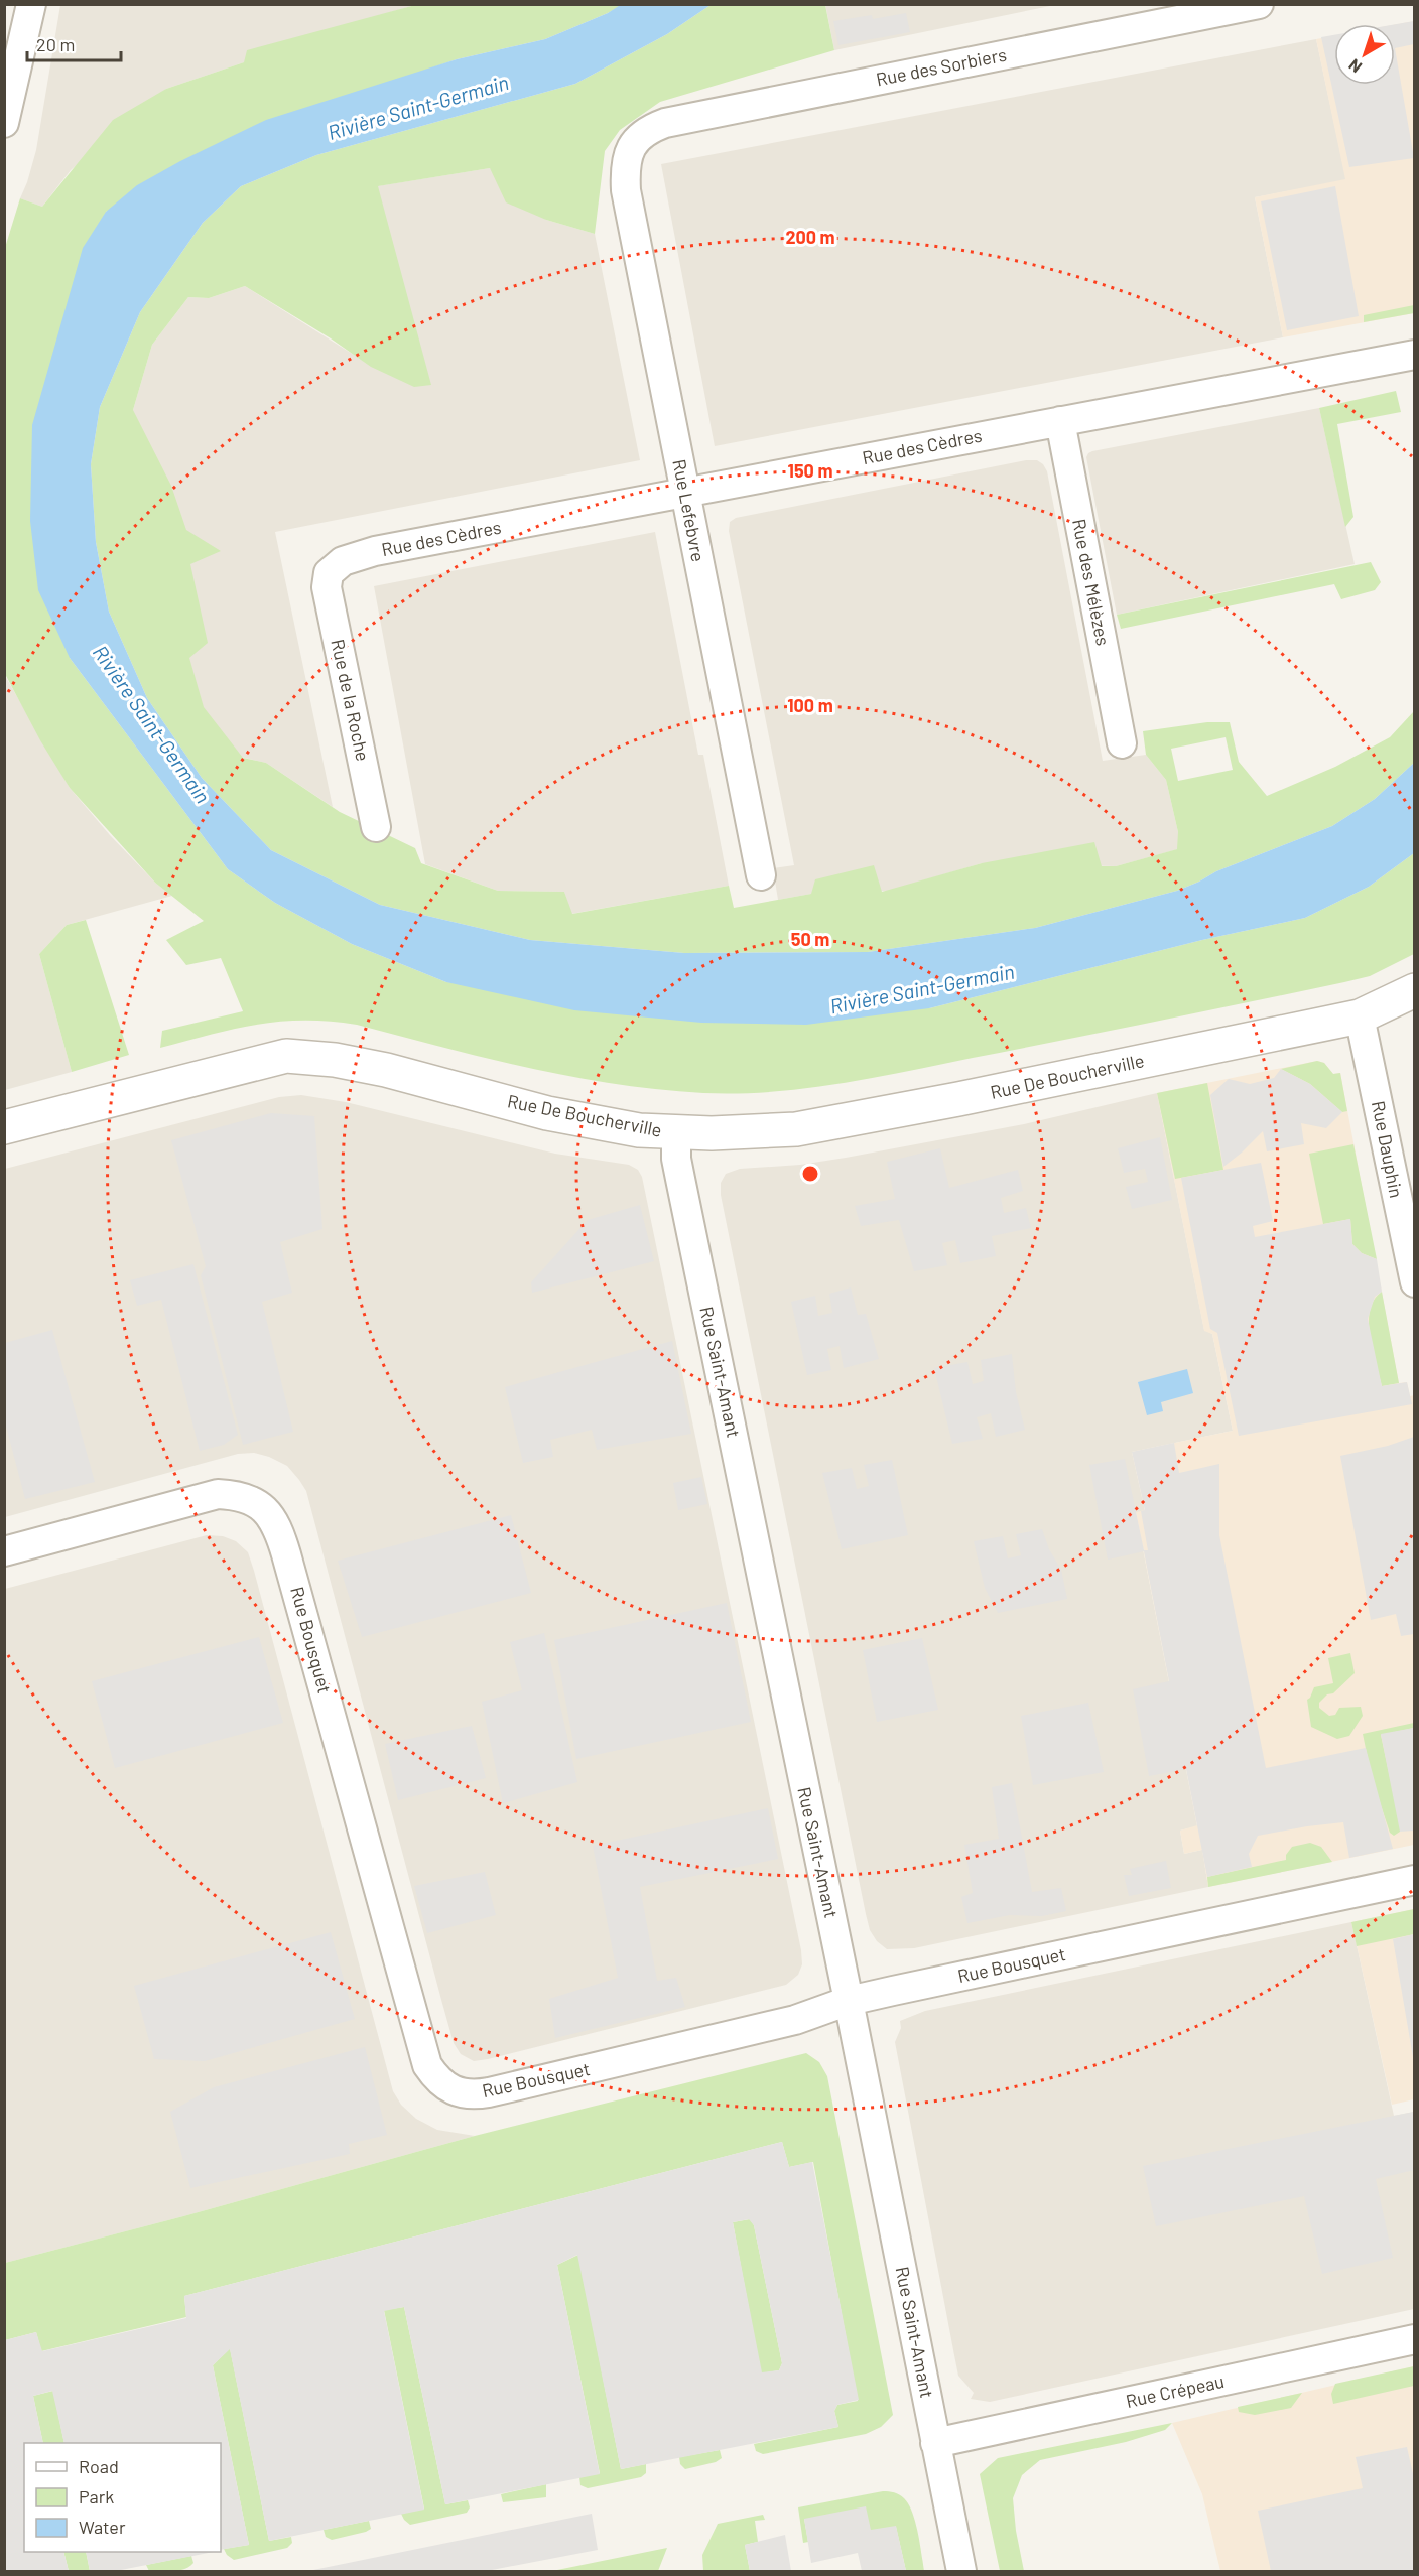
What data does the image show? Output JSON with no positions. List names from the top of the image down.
{
  "streets": {
    "street": [
      "Rue des Sorbiers",
      "Rue des Cèdres",
      "Rue Lefebvre",
      "Rue des Mélèzes",
      "Rue de la Roche",
      "Rue De Boucherville",
      "Rue Dauphin",
      "Rue Saint-Amant",
      "Rue Bousquet",
      "Rue Crépeau"
    ]
  },
  "crossings": [
    ["Rue des Sorbiers", "Rue Lefebvre"],
    ["Rue des Cèdres", "Rue Lefebvre"],
    ["Rue des Cèdres", "Rue des Mélèzes"],
    ["Rue des Cèdres", "Rue de la Roche"],
    ["Rue De Boucherville", "Rue Dauphin"],
    ["Rue De Boucherville", "Rue Saint-Amant"],
    ["Rue Saint-Amant", "Rue Bousquet"],
    ["Rue Saint-Amant", "Rue Crépeau"]
  ],
  "water": ["Rivière Saint-Germain"],
  "legend": ["Road", "Park", "Water"],
  "scale_bar": "20 m",
  "north": "bottom left",
  "rings": [
    "200 m",
    "150 m",
    "100 m",
    "50 m"
  ]
}
